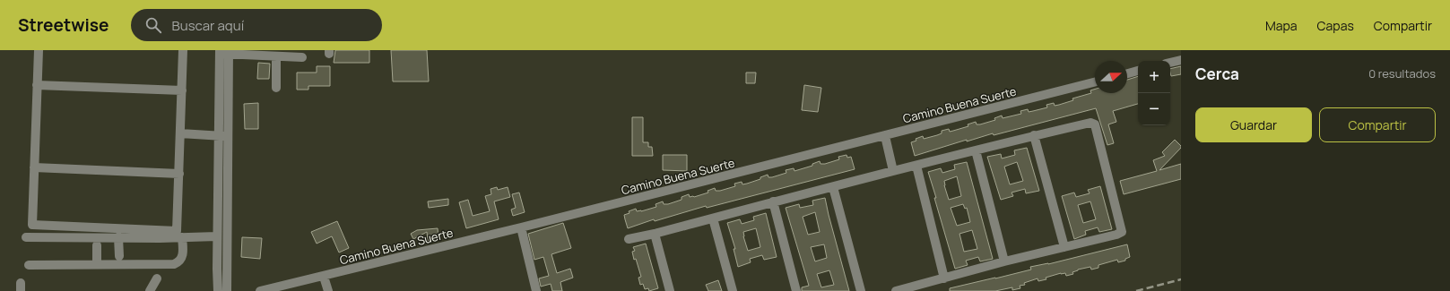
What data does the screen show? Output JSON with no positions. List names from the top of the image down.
{
  "streets": {
    "street": ["Camino Buena Suerte"]
  },
  "north": "right",
  "page": {
    "header": "Streetwise",
    "search": "Buscar aquí",
    "nav": ["Mapa", "Capas", "Compartir"],
    "heading": ["Cerca", "0 resultados"],
    "map_buttons": ["+", "−"],
    "buttons": ["Guardar", "Compartir"]
  }
}
